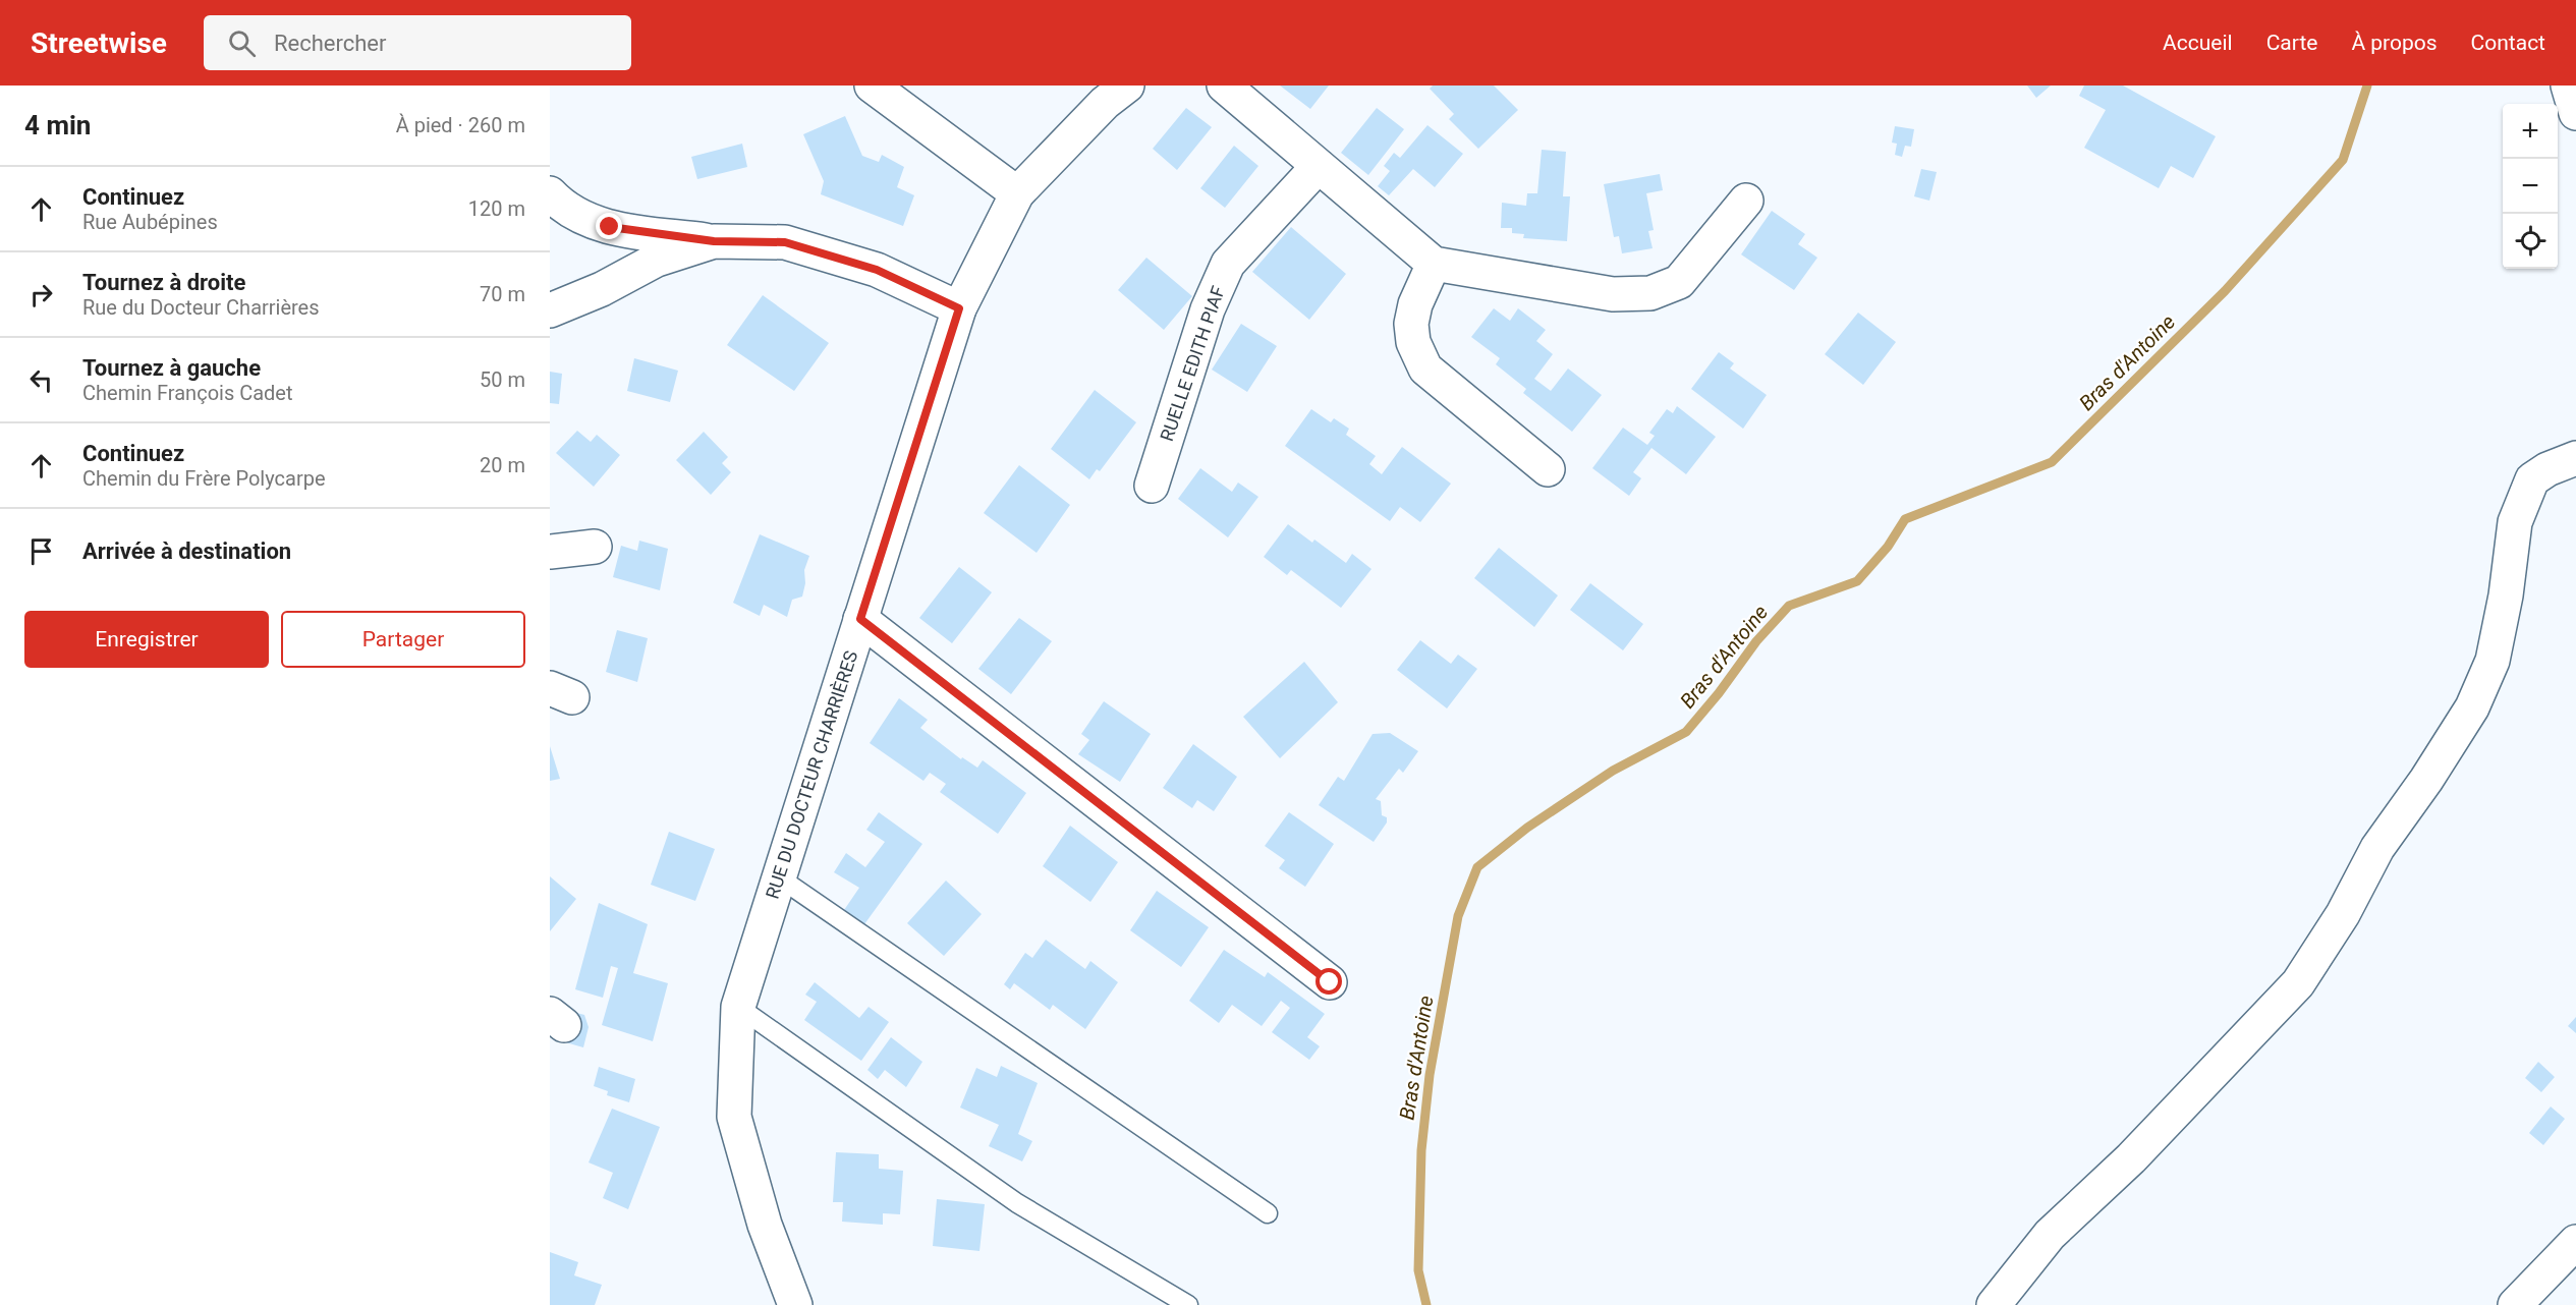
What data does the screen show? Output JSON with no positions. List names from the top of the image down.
{
  "streets": {
    "street": ["RUELLE EDITH PIAF", "RUE DU DOCTEUR CHARRIÈRES"]
  },
  "water": ["Bras d'Antoine"],
  "page": {
    "header": "Streetwise",
    "search": "Rechercher",
    "nav": [
      "Accueil",
      "Carte",
      "À propos",
      "Contact"
    ],
    "heading": ["4 min", "À pied · 260 m"],
    "map_buttons": ["+", "−"],
    "list": [
      ["Continuez", "Rue Aubépines", "120 m"],
      ["Tournez à droite", "Rue du Docteur Charrières", "70 m"],
      ["Tournez à gauche", "Chemin François Cadet", "50 m"],
      ["Continuez", "Chemin du Frère Polycarpe", "20 m"],
      "Arrivée à destination"
    ],
    "buttons": ["Enregistrer", "Partager"]
  }
}
